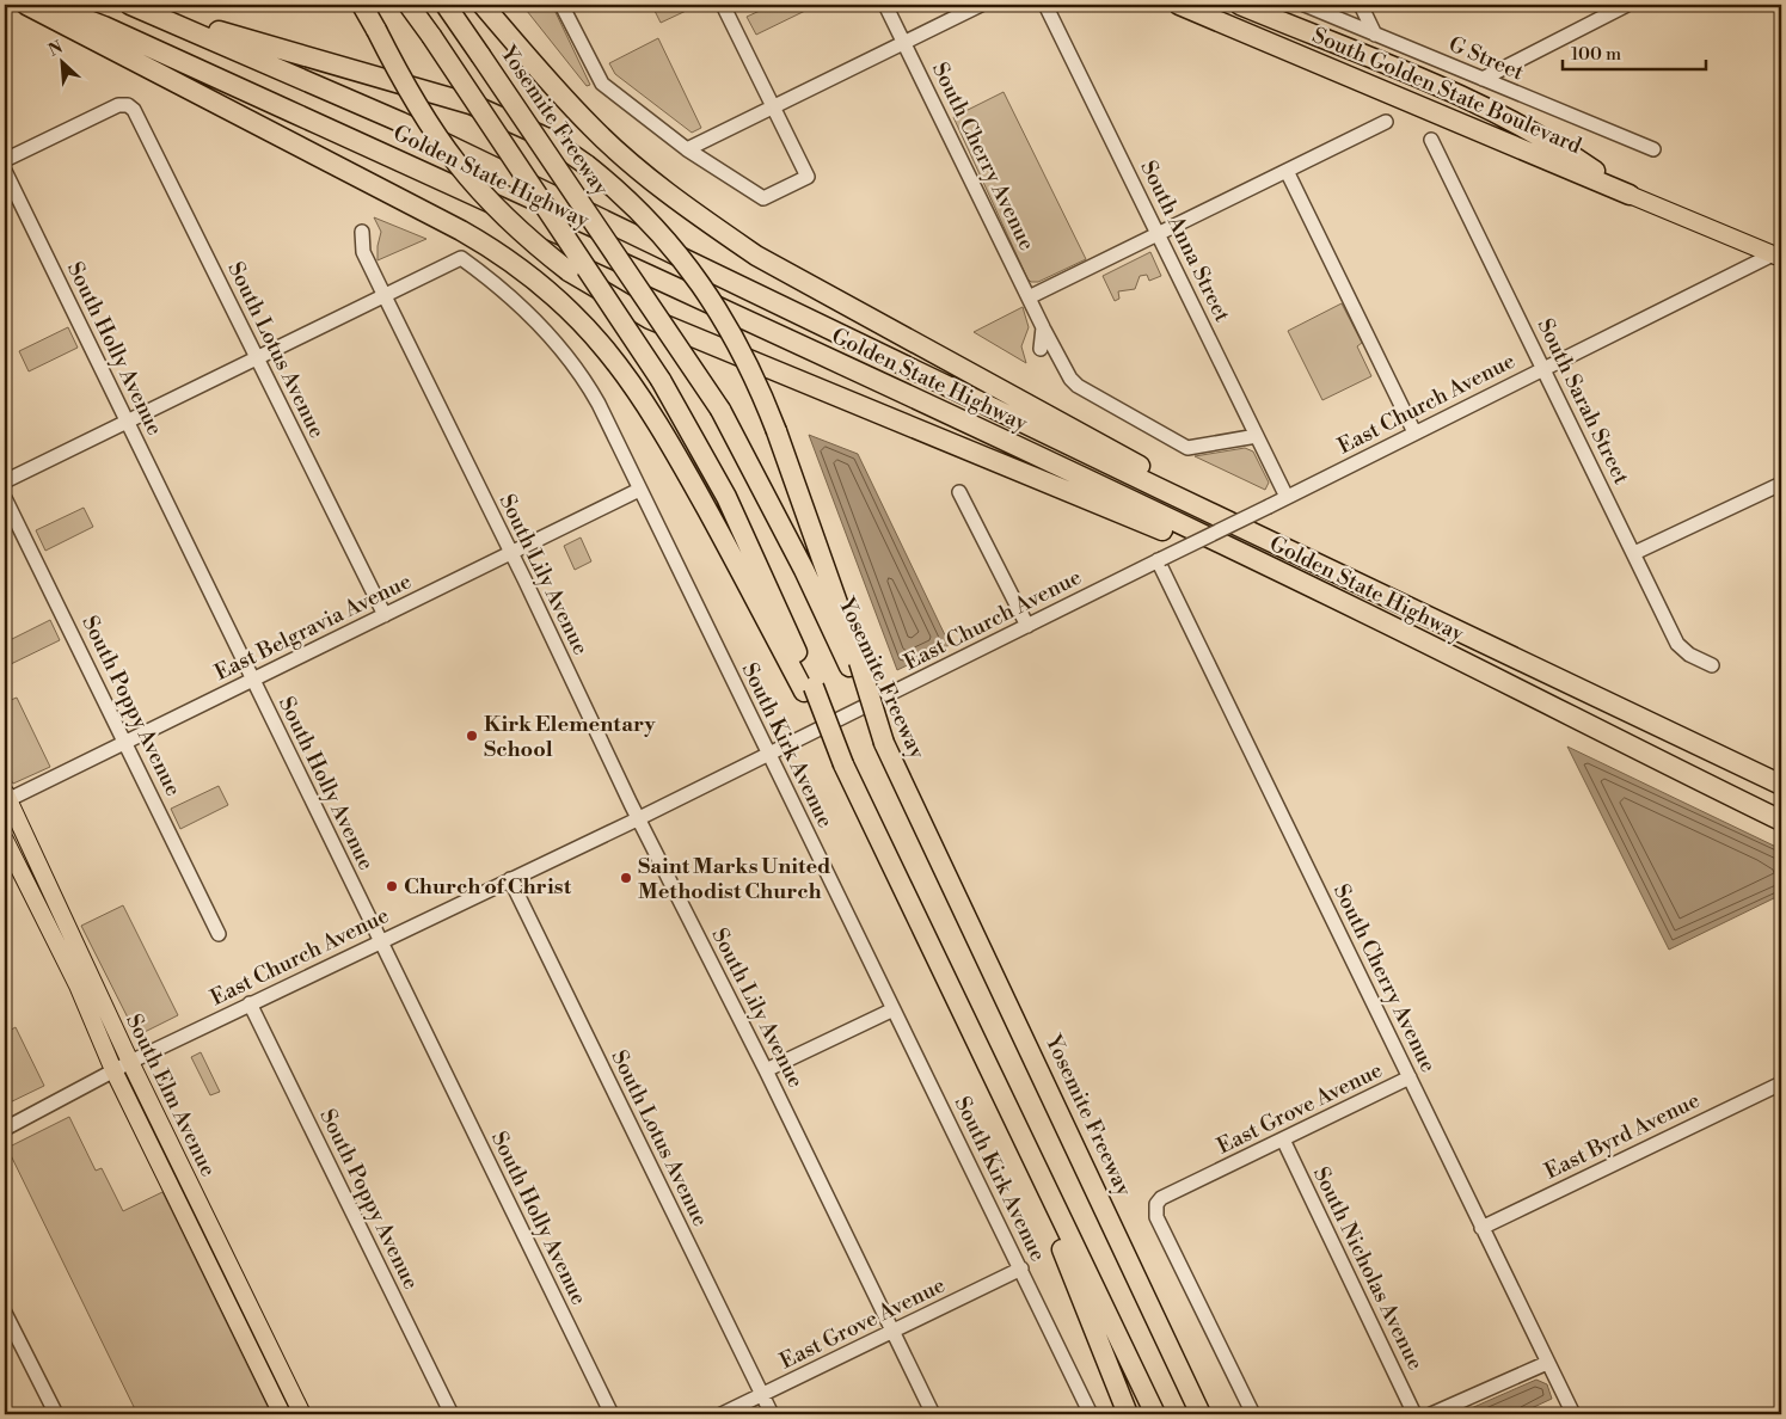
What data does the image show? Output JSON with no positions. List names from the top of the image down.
{
  "streets": {
    "highway": ["South Golden State Boulevard", "Yosemite Freeway", "Golden State Highway"],
    "main road": ["South Elm Avenue"],
    "street": [
      "G Street",
      "South Cherry Avenue",
      "South Anna Street",
      "South Holly Avenue",
      "South Lotus Avenue",
      "South Sarah Street",
      "East Church Avenue",
      "South Lily Avenue",
      "East Belgravia Avenue",
      "South Poppy Avenue",
      "South Kirk Avenue",
      "East Grove Avenue",
      "East Byrd Avenue",
      "South Nicholas Avenue"
    ]
  },
  "crossings": [
    ["South Golden State Boulevard", "East Church Avenue"],
    ["South Cherry Avenue", "South Anna Street"],
    ["South Cherry Avenue", "East Church Avenue"],
    ["South Cherry Avenue", "East Grove Avenue"],
    ["South Cherry Avenue", "East Byrd Avenue"],
    ["South Anna Street", "East Church Avenue"],
    ["South Holly Avenue", "East Church Avenue"],
    ["South Holly Avenue", "East Belgravia Avenue"],
    ["South Lotus Avenue", "East Church Avenue"],
    ["South Lotus Avenue", "East Belgravia Avenue"],
    ["South Lotus Avenue", "East Grove Avenue"],
    ["South Sarah Street", "East Church Avenue"],
    ["East Church Avenue", "South Lily Avenue"],
    ["East Church Avenue", "South Poppy Avenue"],
    ["East Church Avenue", "South Kirk Avenue"],
    ["East Church Avenue", "South Elm Avenue"],
    ["South Lily Avenue", "East Belgravia Avenue"],
    ["South Lily Avenue", "South Kirk Avenue"],
    ["South Lily Avenue", "East Grove Avenue"],
    ["East Belgravia Avenue", "South Poppy Avenue"],
    ["East Belgravia Avenue", "South Kirk Avenue"],
    ["East Belgravia Avenue", "South Elm Avenue"],
    ["South Kirk Avenue", "East Grove Avenue"],
    ["East Grove Avenue", "South Nicholas Avenue"]
  ],
  "places": ["Kirk Elementary School", "Saint Marks United Methodist Church", "Church of Christ"],
  "scale_bar": "100 m",
  "north": "top left"
}
